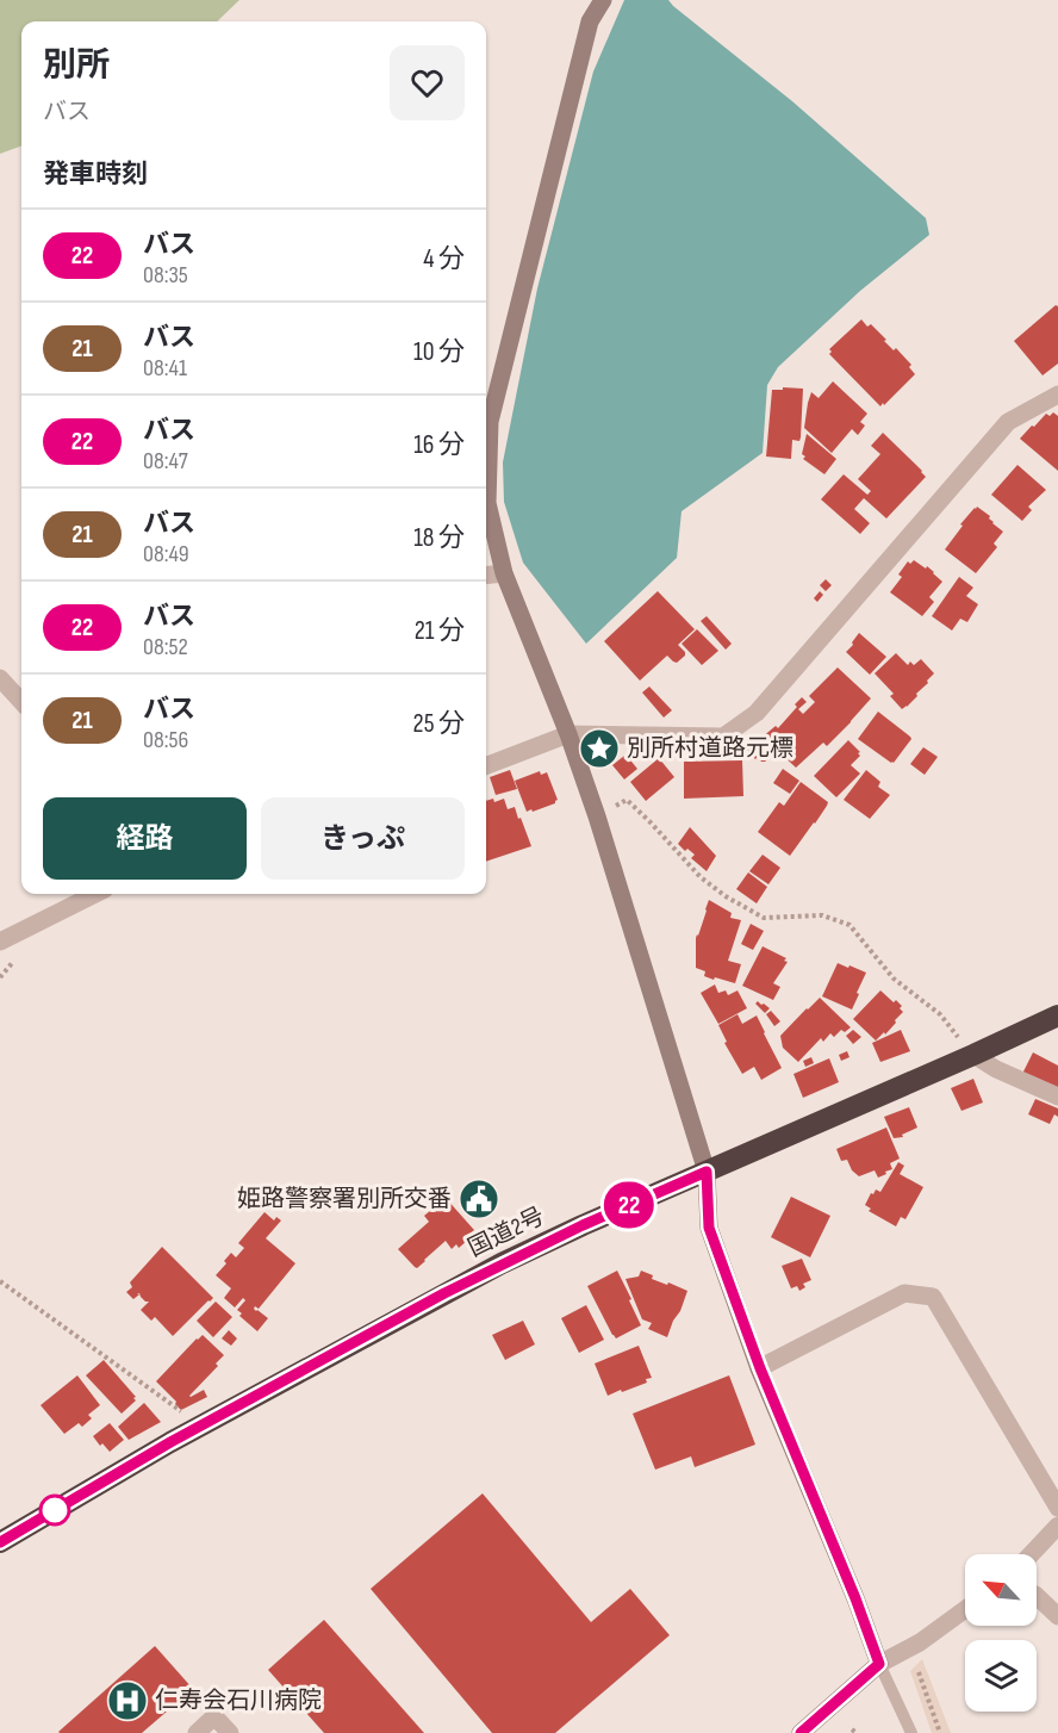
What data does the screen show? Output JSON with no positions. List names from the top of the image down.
{
  "streets": {
    "highway": ["国道2号"]
  },
  "places": {
    "place": ["別所村道路元標"],
    "public building": ["姫路警察署別所交番"],
    "hospital": ["仁寿会石川病院"]
  },
  "lines": ["bus line 22"],
  "north": "top left",
  "page": {
    "on_map": "22",
    "heading": [
      ["別所", "バス"],
      "発車時刻"
    ],
    "list": [
      {
        "mark": "22",
        "name": "バス",
        "note": "08:35",
        "value": "4 分"
      },
      {
        "mark": "21",
        "name": "バス",
        "note": "08:41",
        "value": "10 分"
      },
      {
        "mark": "22",
        "name": "バス",
        "note": "08:47",
        "value": "16 分"
      },
      {
        "mark": "21",
        "name": "バス",
        "note": "08:49",
        "value": "18 分"
      },
      {
        "mark": "22",
        "name": "バス",
        "note": "08:52",
        "value": "21 分"
      },
      {
        "mark": "21",
        "name": "バス",
        "note": "08:56",
        "value": "25 分"
      }
    ],
    "buttons": ["経路", "きっぷ"]
  }
}
